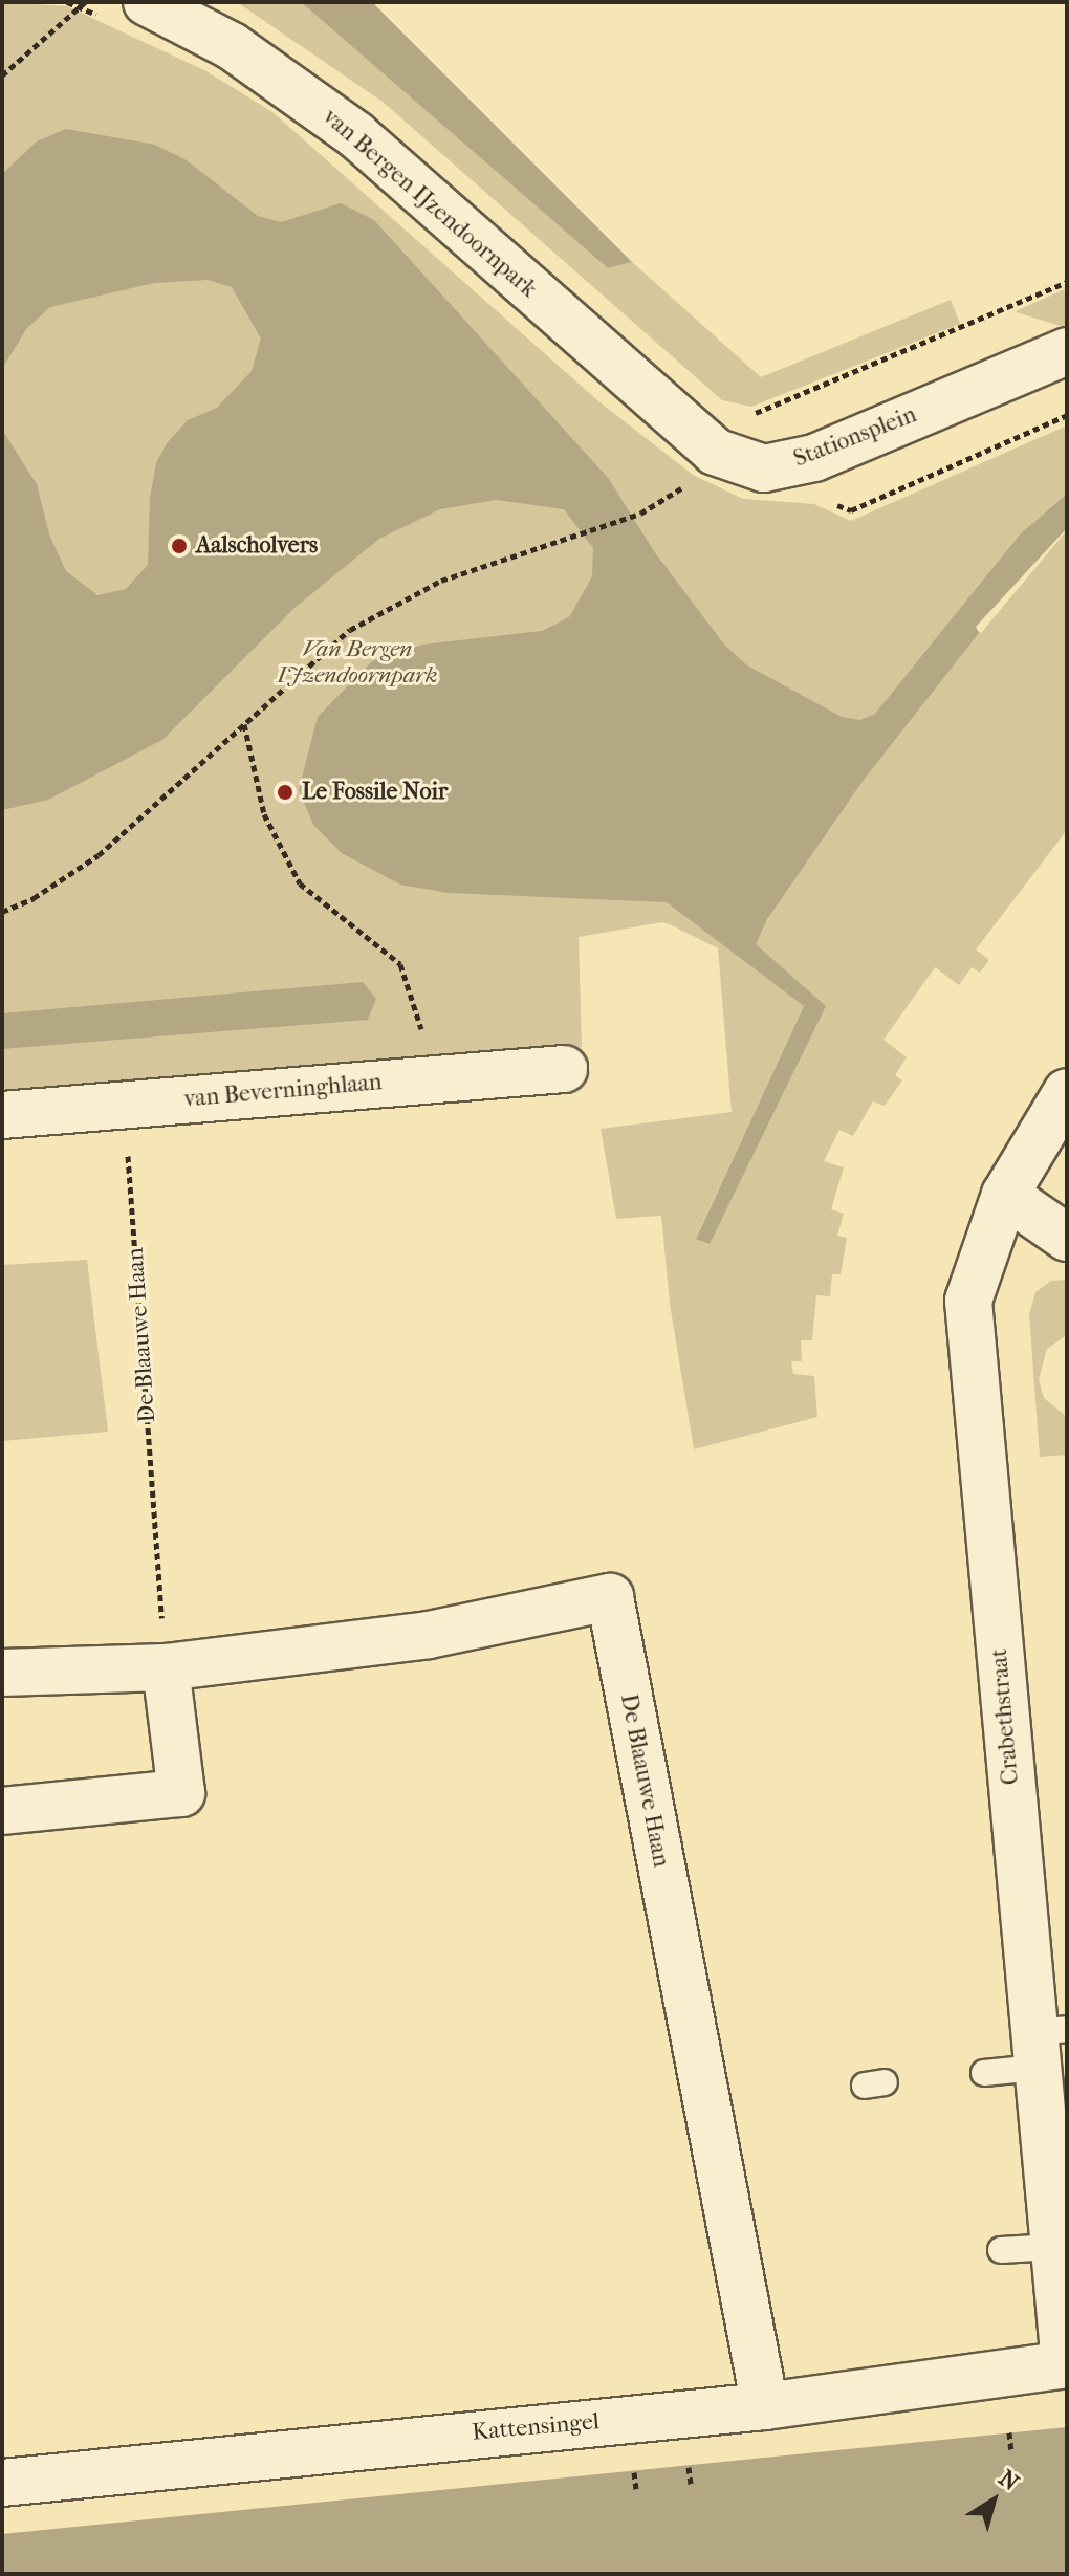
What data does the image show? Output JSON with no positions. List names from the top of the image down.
{
  "streets": {
    "street": [
      "van Bergen IJzendoornpark",
      "Stationsplein",
      "van Beverninghlaan",
      "De Blaauwe Haan",
      "Crabethstraat",
      "Kattensingel"
    ]
  },
  "crossings": [
    ["van Bergen IJzendoornpark", "Stationsplein"],
    ["van Beverninghlaan", "De Blaauwe Haan"],
    ["De Blaauwe Haan", "Kattensingel"],
    ["Crabethstraat", "Kattensingel"]
  ],
  "parks": ["Van Bergen IJzendoornpark"],
  "places": ["Aalscholvers", "Le Fossile Noir"],
  "north": "top right"
}
